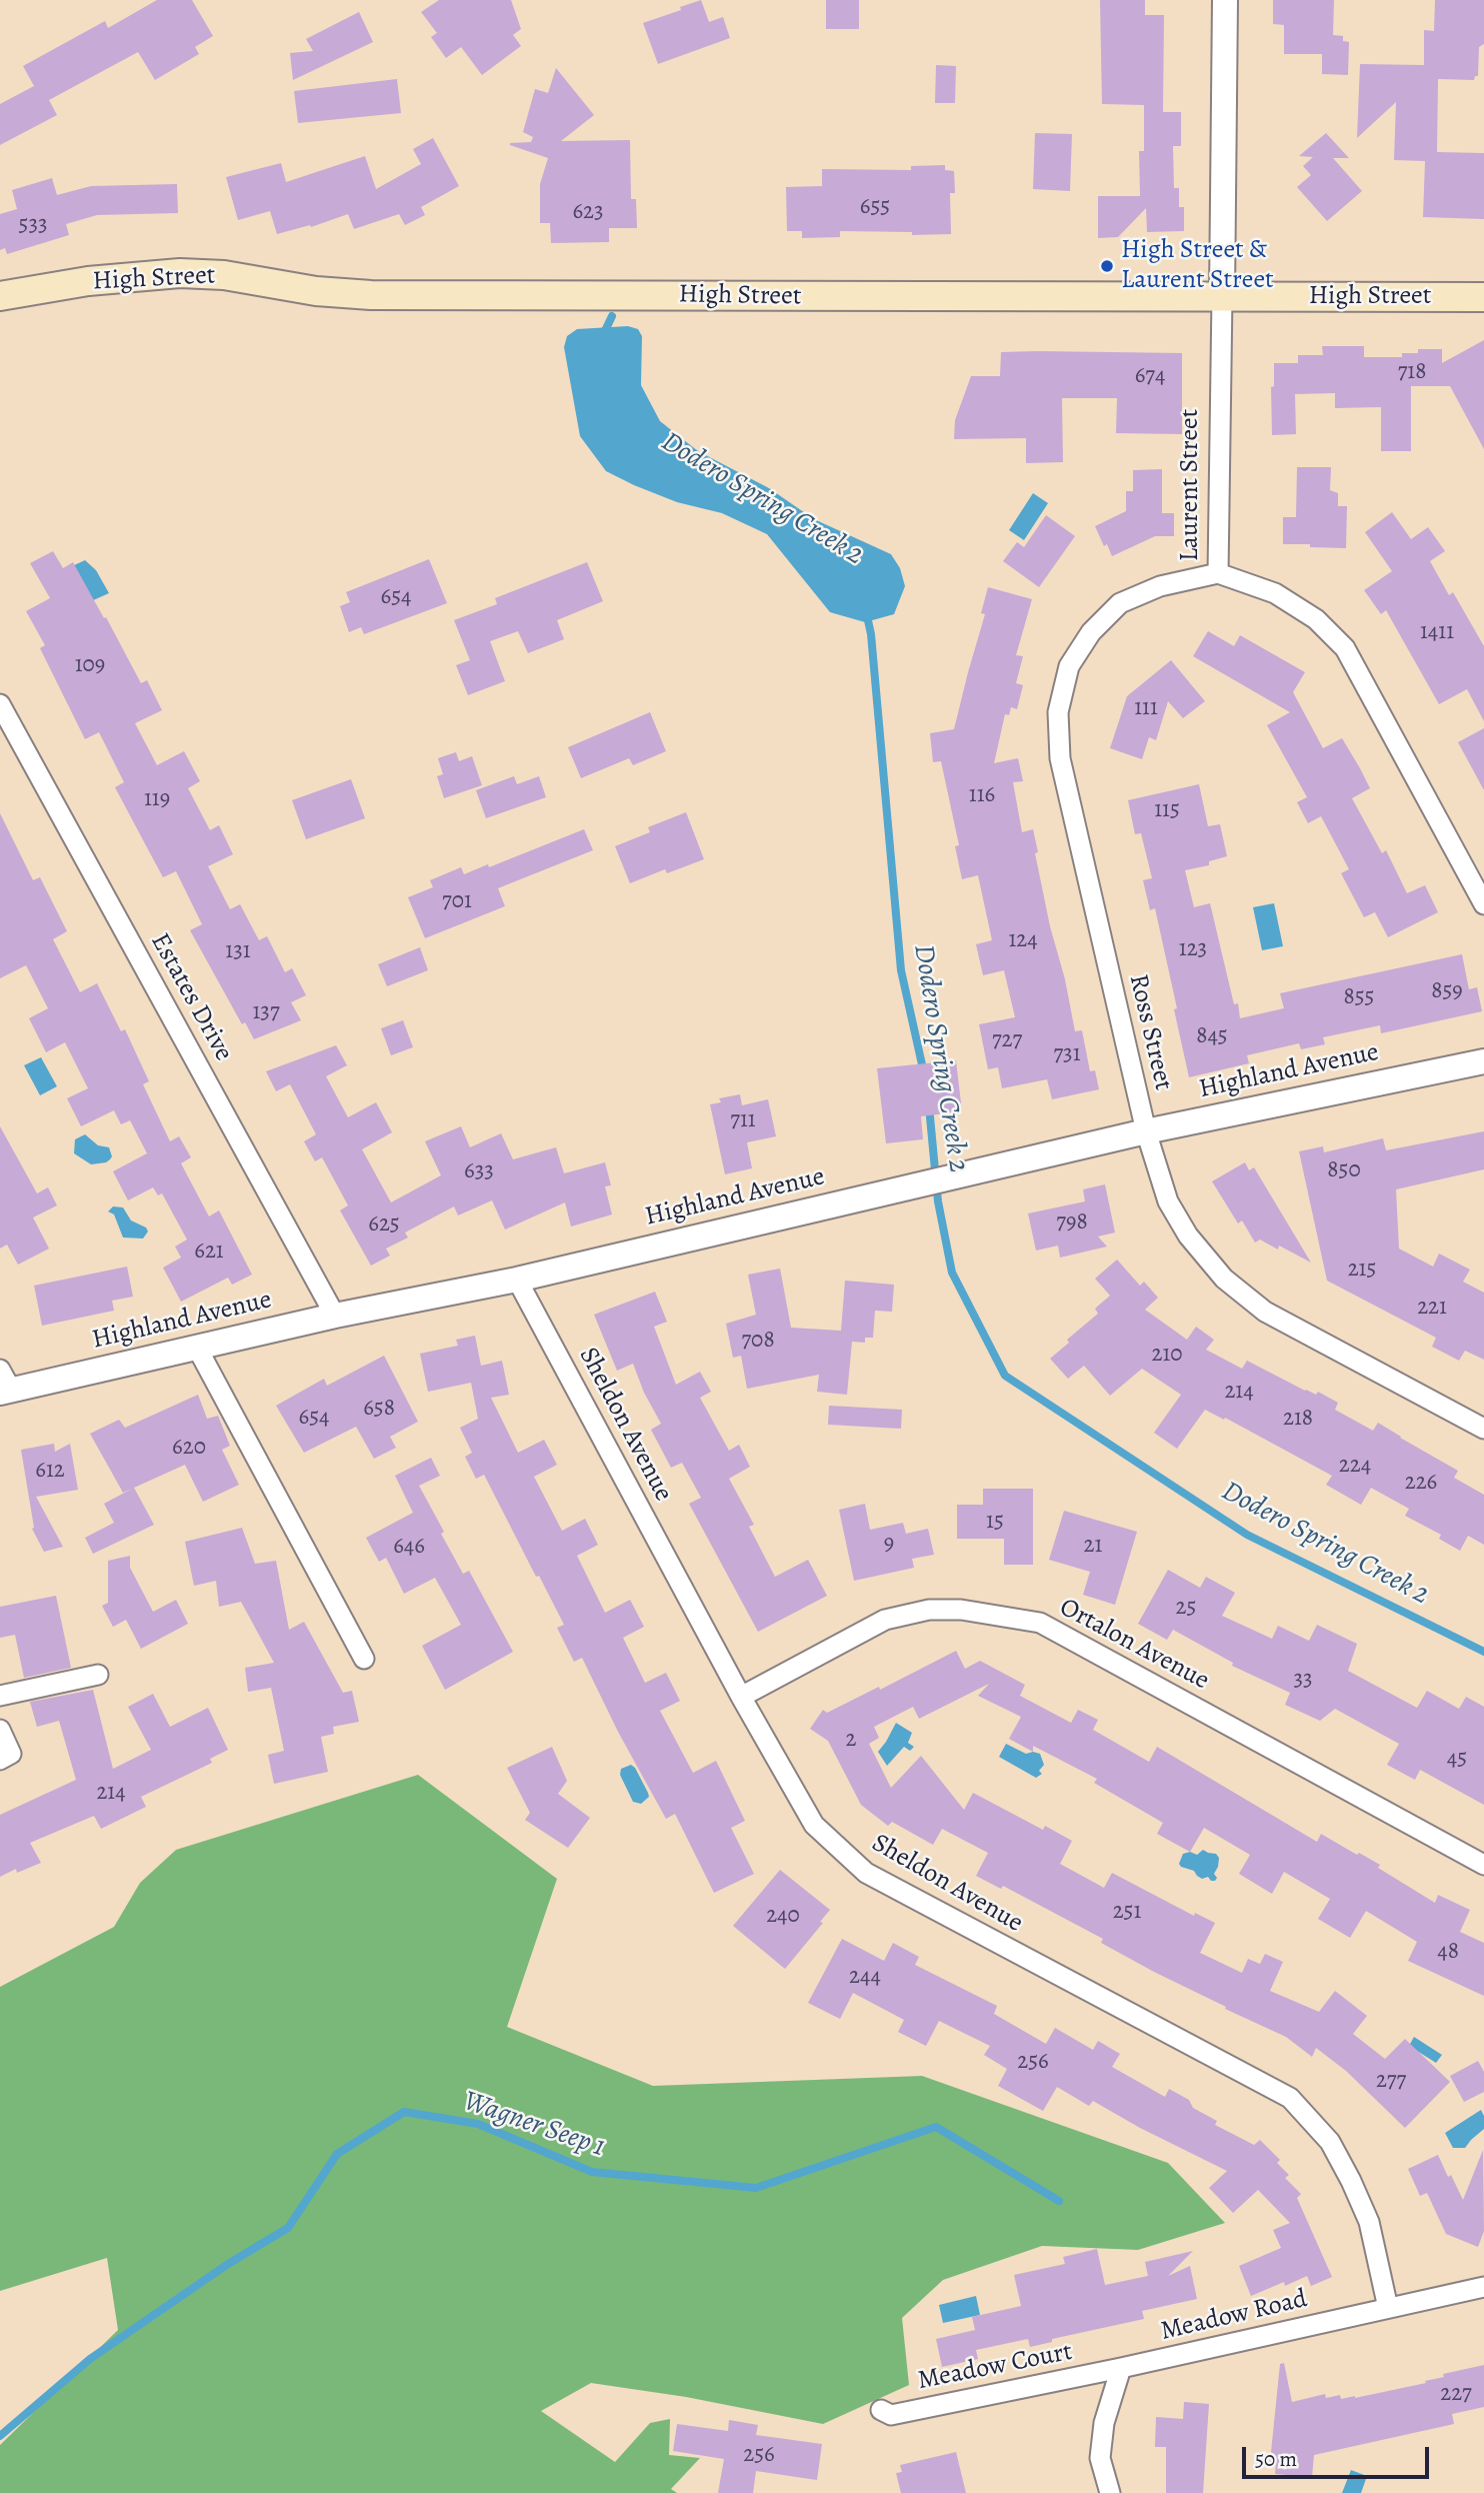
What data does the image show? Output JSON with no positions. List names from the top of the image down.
{
  "streets": {
    "main road": ["High Street"],
    "street": [
      "Laurent Street",
      "Estates Drive",
      "Ross Street",
      "Highland Avenue",
      "Sheldon Avenue",
      "Ortalon Avenue",
      "Meadow Road",
      "Meadow Court"
    ]
  },
  "crossings": [
    ["High Street", "Laurent Street"],
    ["Laurent Street", "Ross Street"],
    ["Estates Drive", "Highland Avenue"],
    ["Ross Street", "Highland Avenue"],
    ["Highland Avenue", "Sheldon Avenue"],
    ["Sheldon Avenue", "Ortalon Avenue"],
    ["Sheldon Avenue", "Meadow Road"],
    ["Meadow Road", "Meadow Court"]
  ],
  "water": ["Dodero Spring Creek 2", "Wagner Seep 1"],
  "places": ["High Street & Laurent Street"],
  "house_numbers": [
    "655",
    "623",
    "533",
    "718",
    "674",
    "654",
    "1411",
    "109",
    "111",
    "116",
    "119",
    "115",
    "701",
    "124",
    "123",
    "131",
    "859",
    "855",
    "137",
    "845",
    "727",
    "731",
    "711",
    "850",
    "633",
    "798",
    "625",
    "621",
    "215",
    "221",
    "708",
    "210",
    "214",
    "658",
    "654",
    "218",
    "620",
    "224",
    "612",
    "226",
    "15",
    "9",
    "21",
    "646",
    "25",
    "33",
    "2",
    "45",
    "214",
    "251",
    "240",
    "48",
    "244",
    "256",
    "277",
    "227",
    "256"
  ],
  "scale_bar": "50 m"
}
